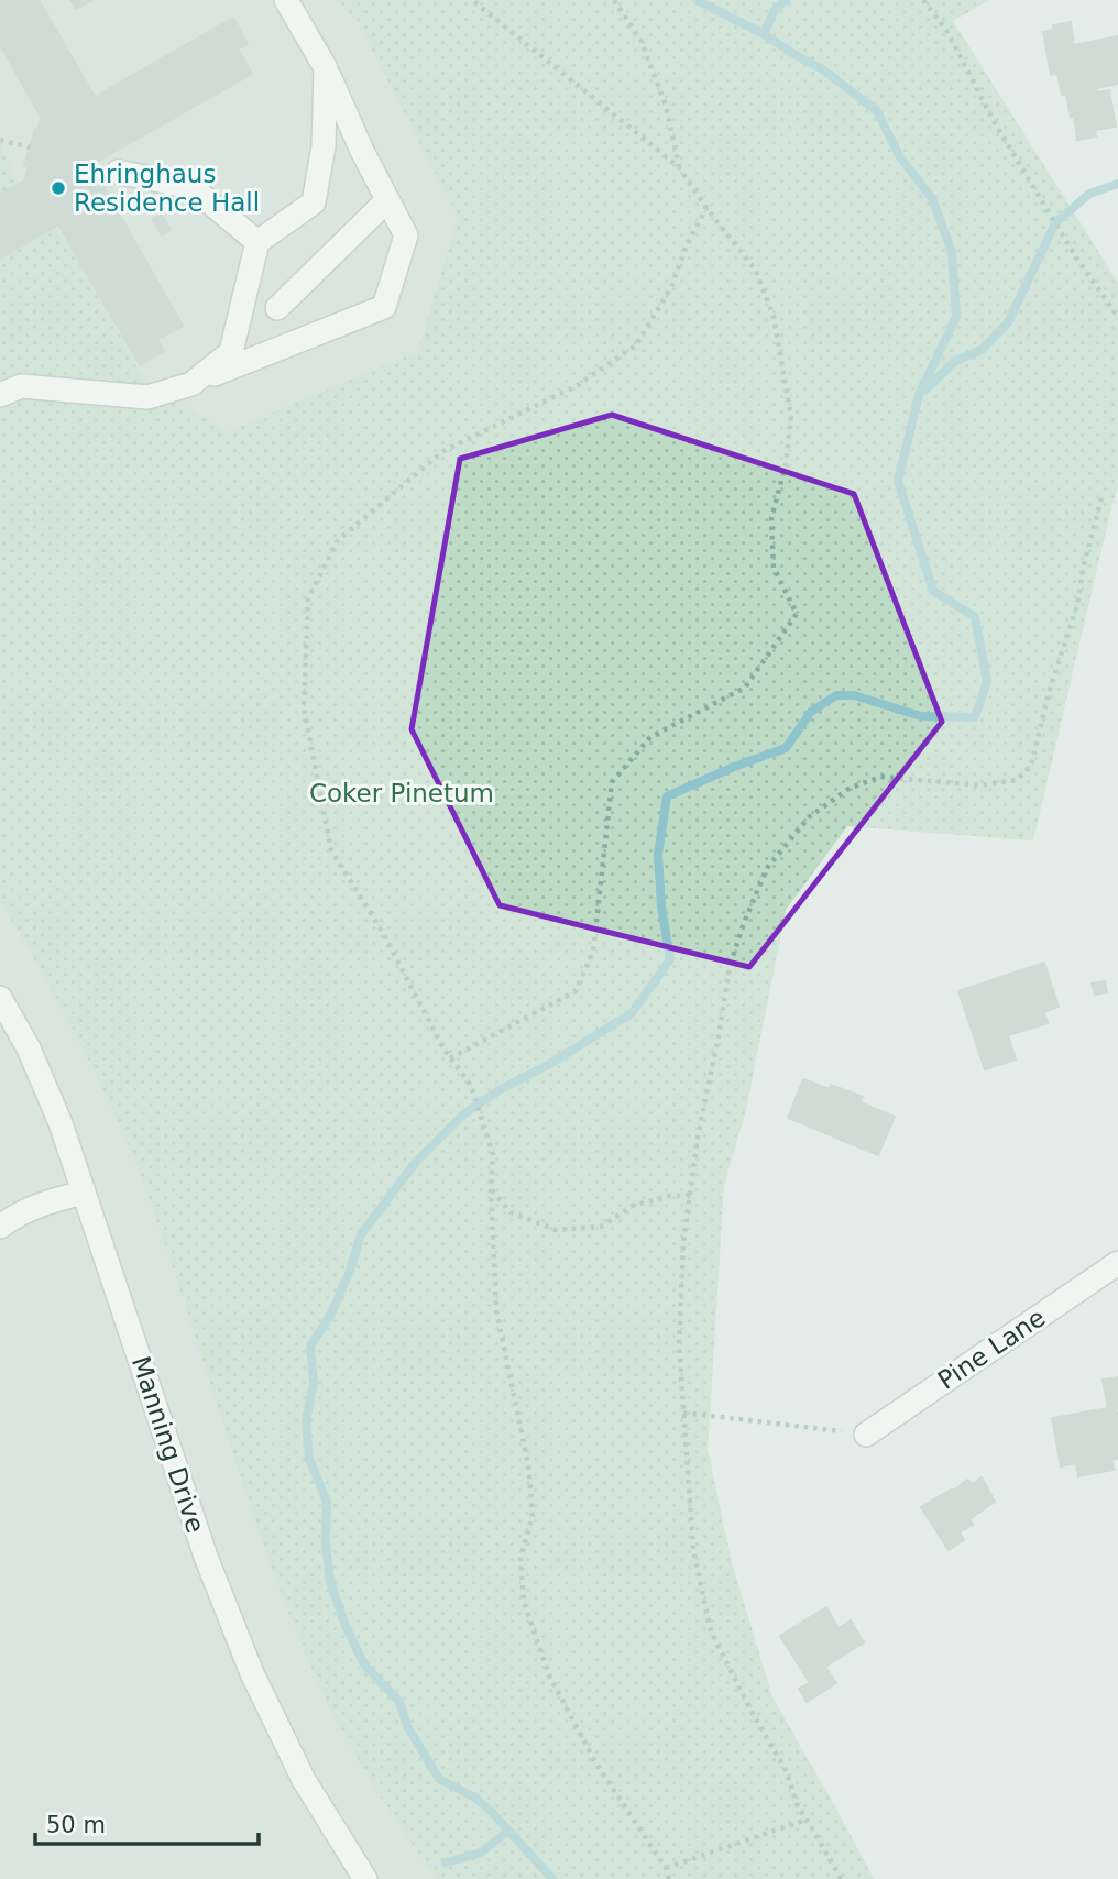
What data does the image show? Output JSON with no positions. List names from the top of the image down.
{
  "streets": {
    "street": ["Pine Lane", "Manning Drive"]
  },
  "parks": ["Coker Pinetum"],
  "places": ["Ehringhaus Residence Hall"],
  "scale_bar": "50 m"
}
